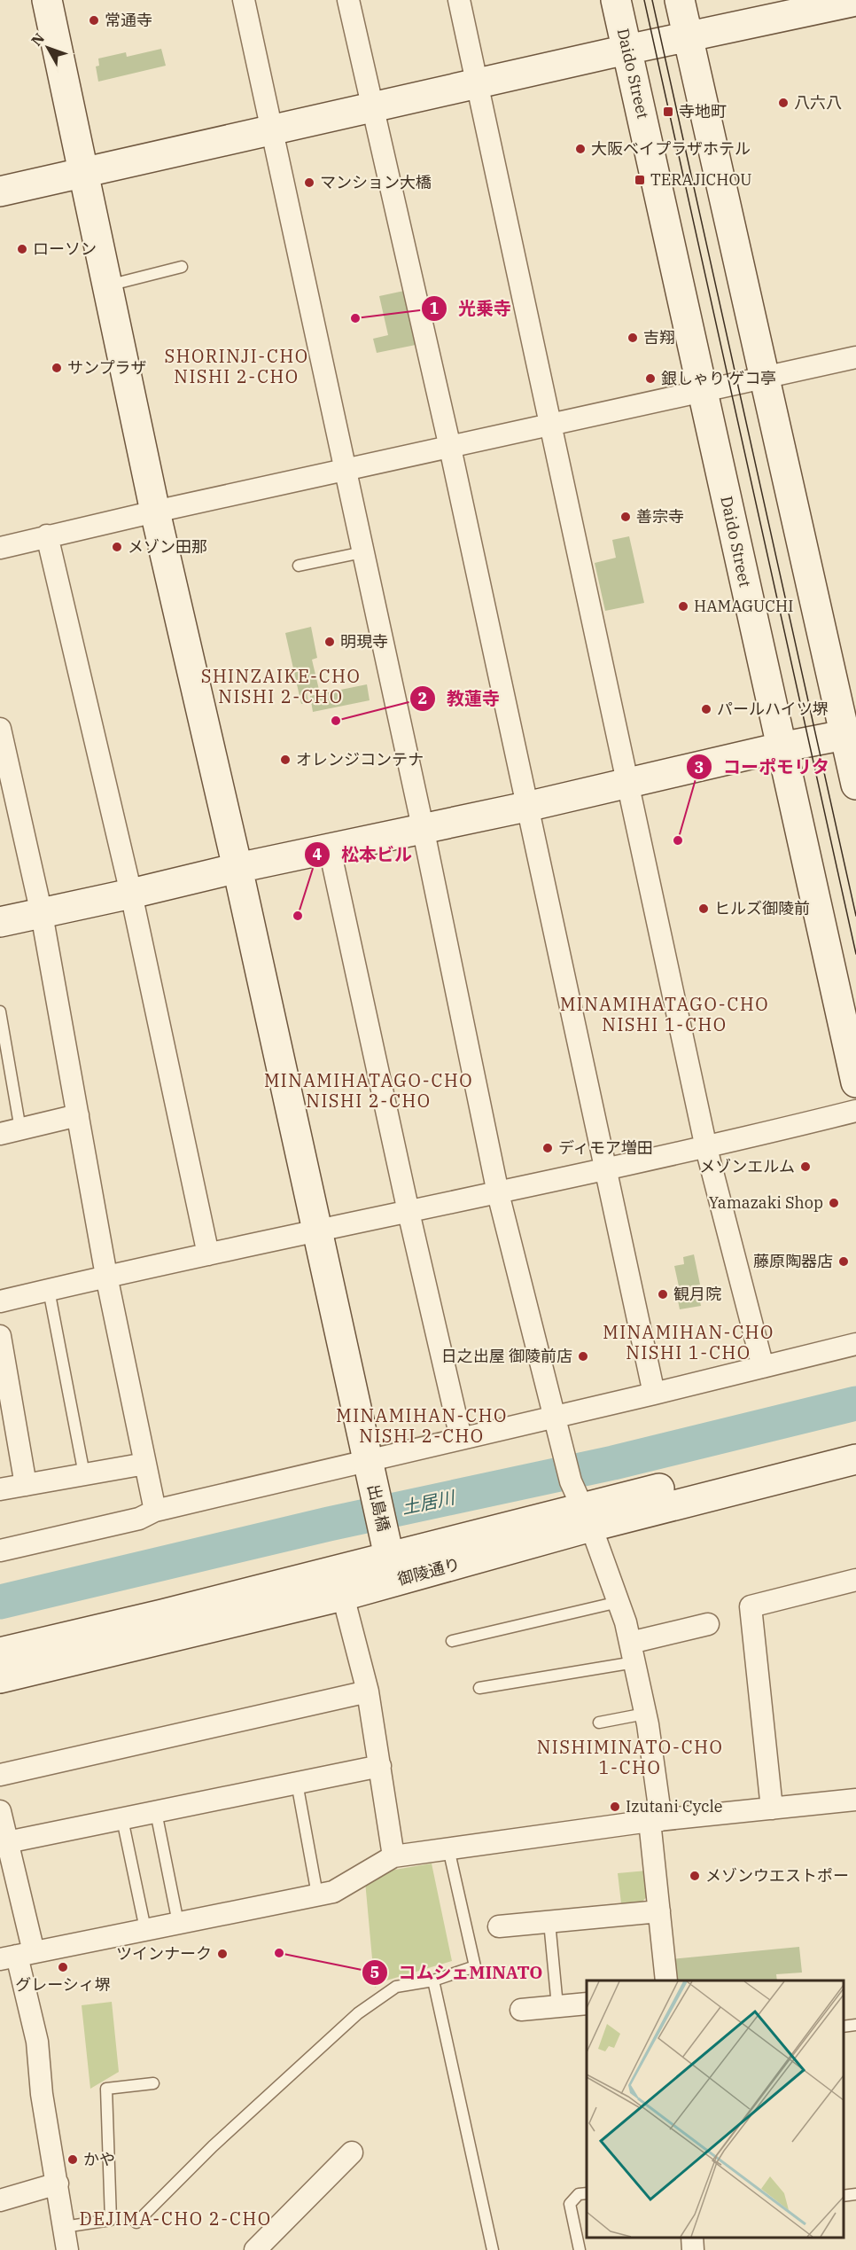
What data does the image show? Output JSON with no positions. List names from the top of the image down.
{
  "streets": {
    "street": ["Daido Street", "出島橋", "御陵通り"]
  },
  "crossings": [
    ["出島橋", "御陵通り"]
  ],
  "districts": [
    "SHORINJI-CHO NISHI 2-CHO",
    "SHINZAIKE-CHO NISHI 2-CHO",
    "MINAMIHATAGO-CHO NISHI 1-CHO",
    "MINAMIHATAGO-CHO NISHI 2-CHO",
    "MINAMIHAN-CHO NISHI 1-CHO",
    "MINAMIHAN-CHO NISHI 2-CHO",
    "NISHIMINATO-CHO 1-CHO",
    "DEJIMA-CHO 2-CHO"
  ],
  "water": ["土居川"],
  "places": {
    "other": [
      "常通寺",
      "八六八",
      "大阪ベイプラザホテル",
      "マンション大橋",
      "ローソン",
      "光乗寺",
      "吉翔",
      "サンプラザ",
      "銀しゃり ゲコ亭",
      "善宗寺",
      "メゾン田那",
      "HAMAGUCHI",
      "明現寺",
      "パールハイツ堺",
      "教蓮寺",
      "オレンジコンテナ",
      "コーポモリタ",
      "ヒルズ御陵前",
      "松本ビル",
      "ディモア増田",
      "メゾンエルム",
      "Yamazaki Shop",
      "藤原陶器店",
      "観月院",
      "日之出屋 御陵前店",
      "Izutani Cycle",
      "メゾンウエストポー",
      "コムシェMINATO",
      "ツインナーク",
      "グレーシィ堺",
      "かや"
    ],
    "transit": ["寺地町", "TERAJICHOU"]
  },
  "north": "top left"
}
